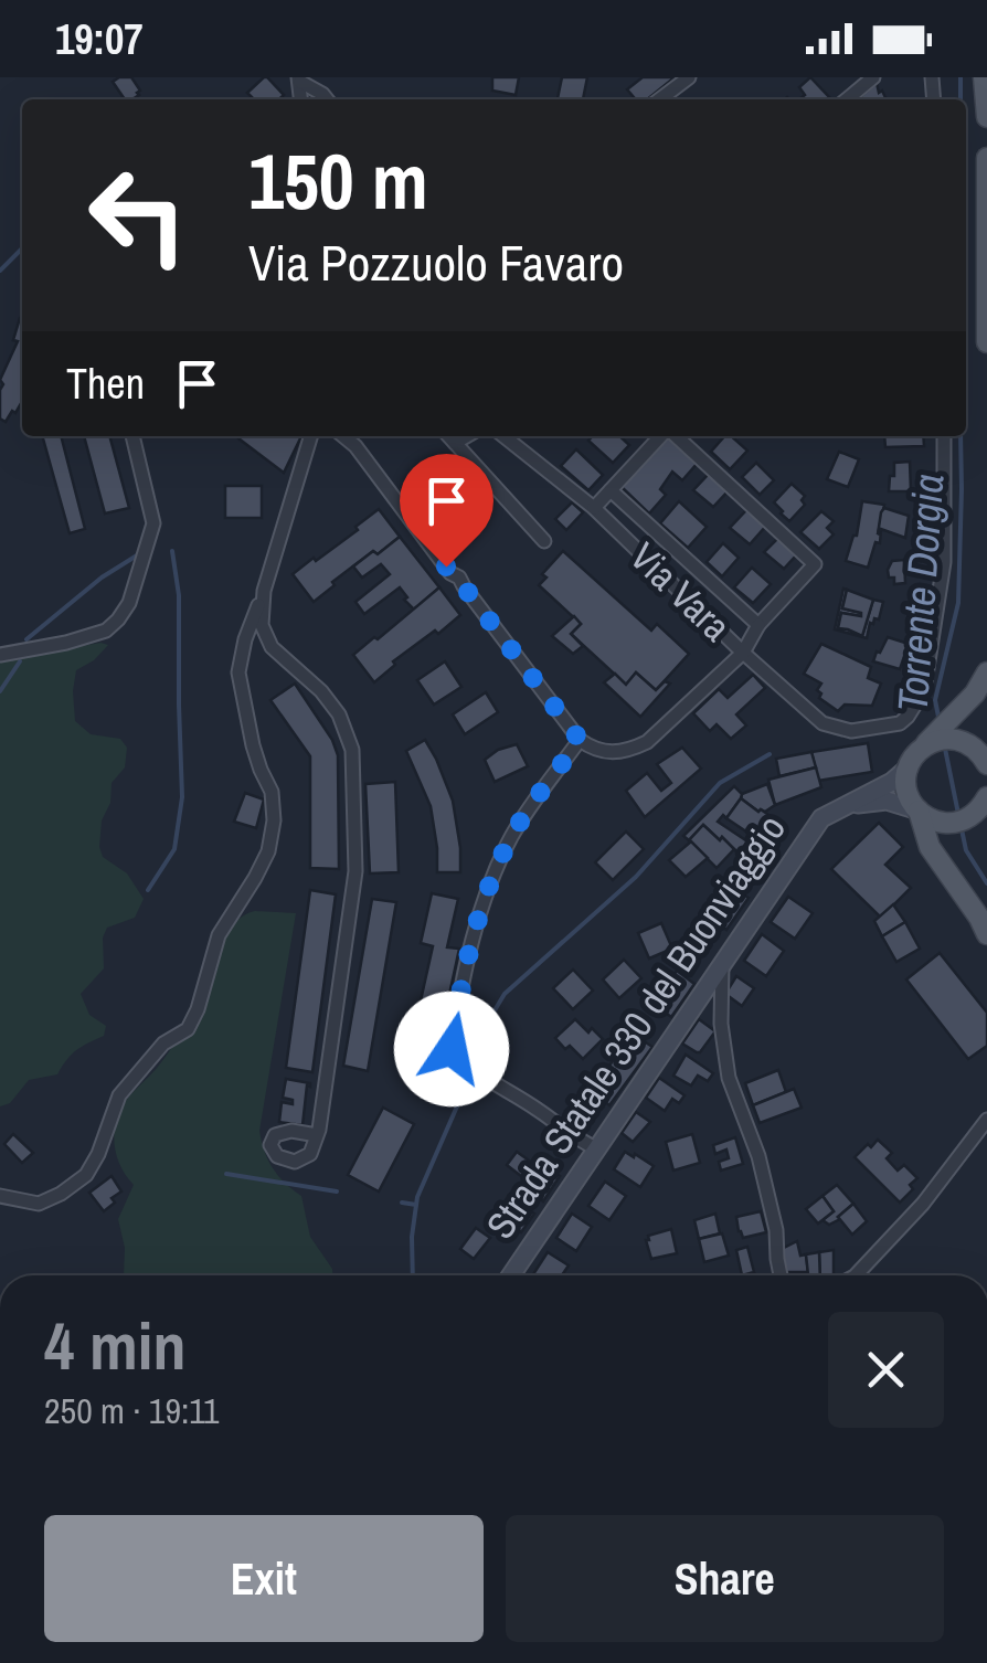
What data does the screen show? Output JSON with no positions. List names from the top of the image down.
{
  "streets": {
    "main road": ["Strada Statale 330 del Buonviaggio"],
    "street": ["Via Vara"]
  },
  "water": ["Torrente Dorgia"],
  "page": {
    "status": "19:07",
    "turn": ["150 m", "Via Pozzuolo Favaro"],
    "then": "Then",
    "heading": ["4 min", "250 m · 19:11"],
    "buttons": ["Exit", "Share"]
  }
}
